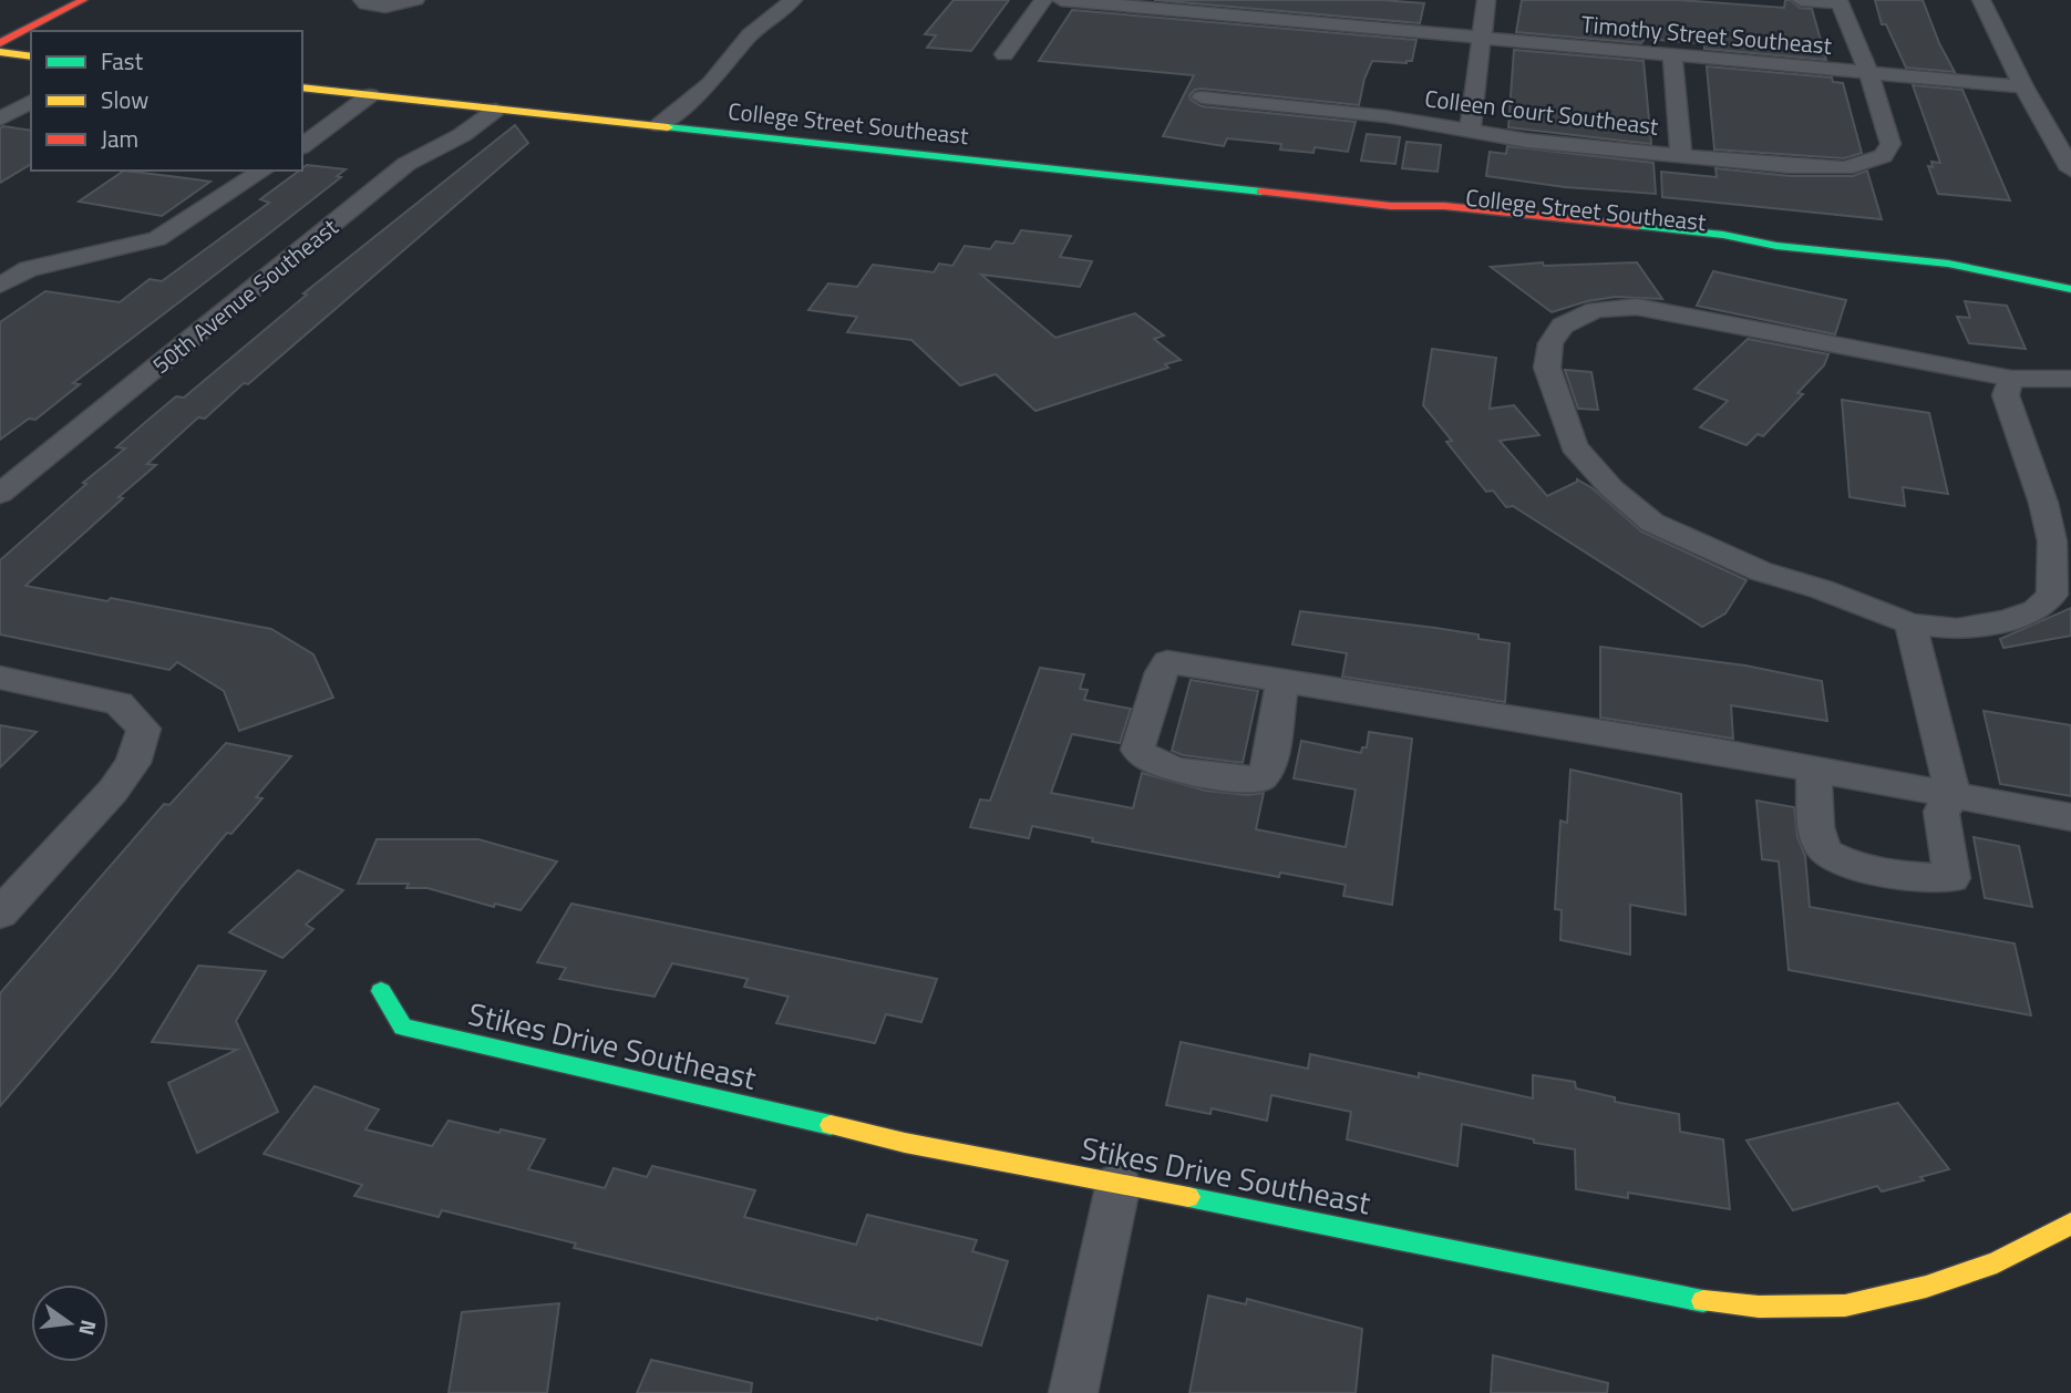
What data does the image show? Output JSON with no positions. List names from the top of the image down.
{
  "streets": {
    "main road": ["College Street Southeast", "Stikes Drive Southeast"],
    "street": ["Timothy Street Southeast", "Colleen Court Southeast", "50th Avenue Southeast"]
  },
  "crossings": [
    ["Timothy Street Southeast", "Colleen Court Southeast"],
    ["College Street Southeast", "50th Avenue Southeast"]
  ],
  "legend": ["Fast", "Slow", "Jam"],
  "north": "right"
}
